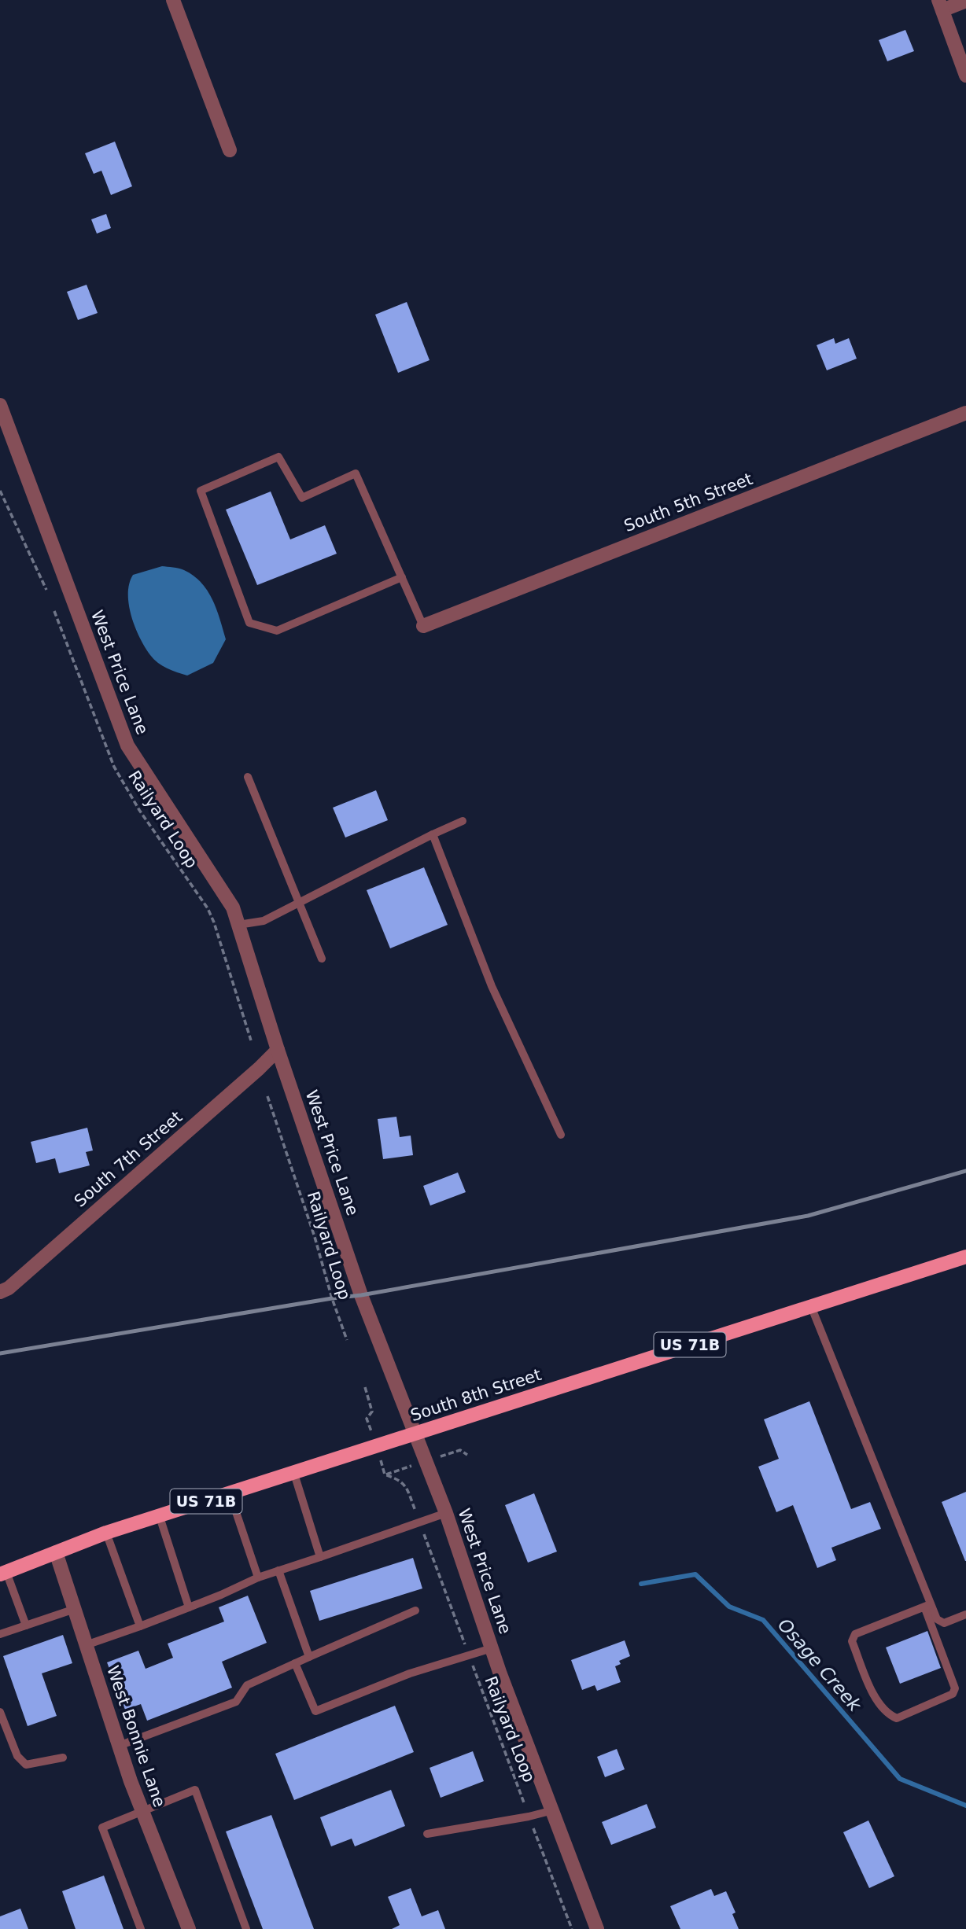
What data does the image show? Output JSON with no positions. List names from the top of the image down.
{
  "streets": {
    "main road": ["US 71B", "South 8th Street"],
    "street": [
      "South 5th Street",
      "West Price Lane",
      "South 7th Street",
      "West Bonnie Lane"
    ],
    "path": ["Railyard Loop"]
  },
  "crossings": [
    ["West Price Lane", "South 7th Street"],
    ["West Price Lane", "South 8th Street"],
    ["South 8th Street", "West Bonnie Lane"]
  ],
  "water": ["Osage Creek"]
}
